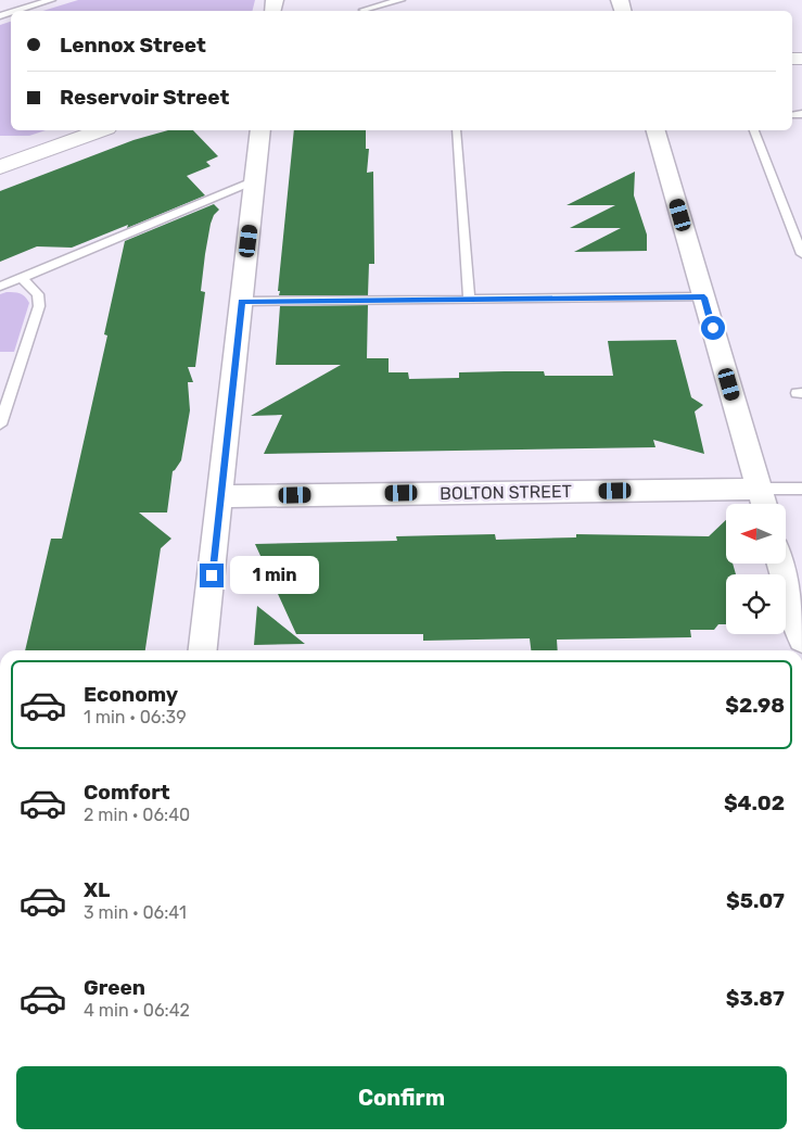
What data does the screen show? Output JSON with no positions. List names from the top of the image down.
{
  "streets": {
    "street": ["BOLTON STREET"]
  },
  "north": "left",
  "page": {
    "banner": ["Lennox Street", "Reservoir Street"],
    "bubble": "1 min",
    "list": [
      {
        "name": "Economy",
        "note": "1 min · 06:39",
        "value": "$2.98"
      },
      {
        "name": "Comfort",
        "note": "2 min · 06:40",
        "value": "$4.02"
      },
      {
        "name": "XL",
        "note": "3 min · 06:41",
        "value": "$5.07"
      },
      {
        "name": "Green",
        "note": "4 min · 06:42",
        "value": "$3.87"
      }
    ],
    "buttons": "Confirm"
  }
}
